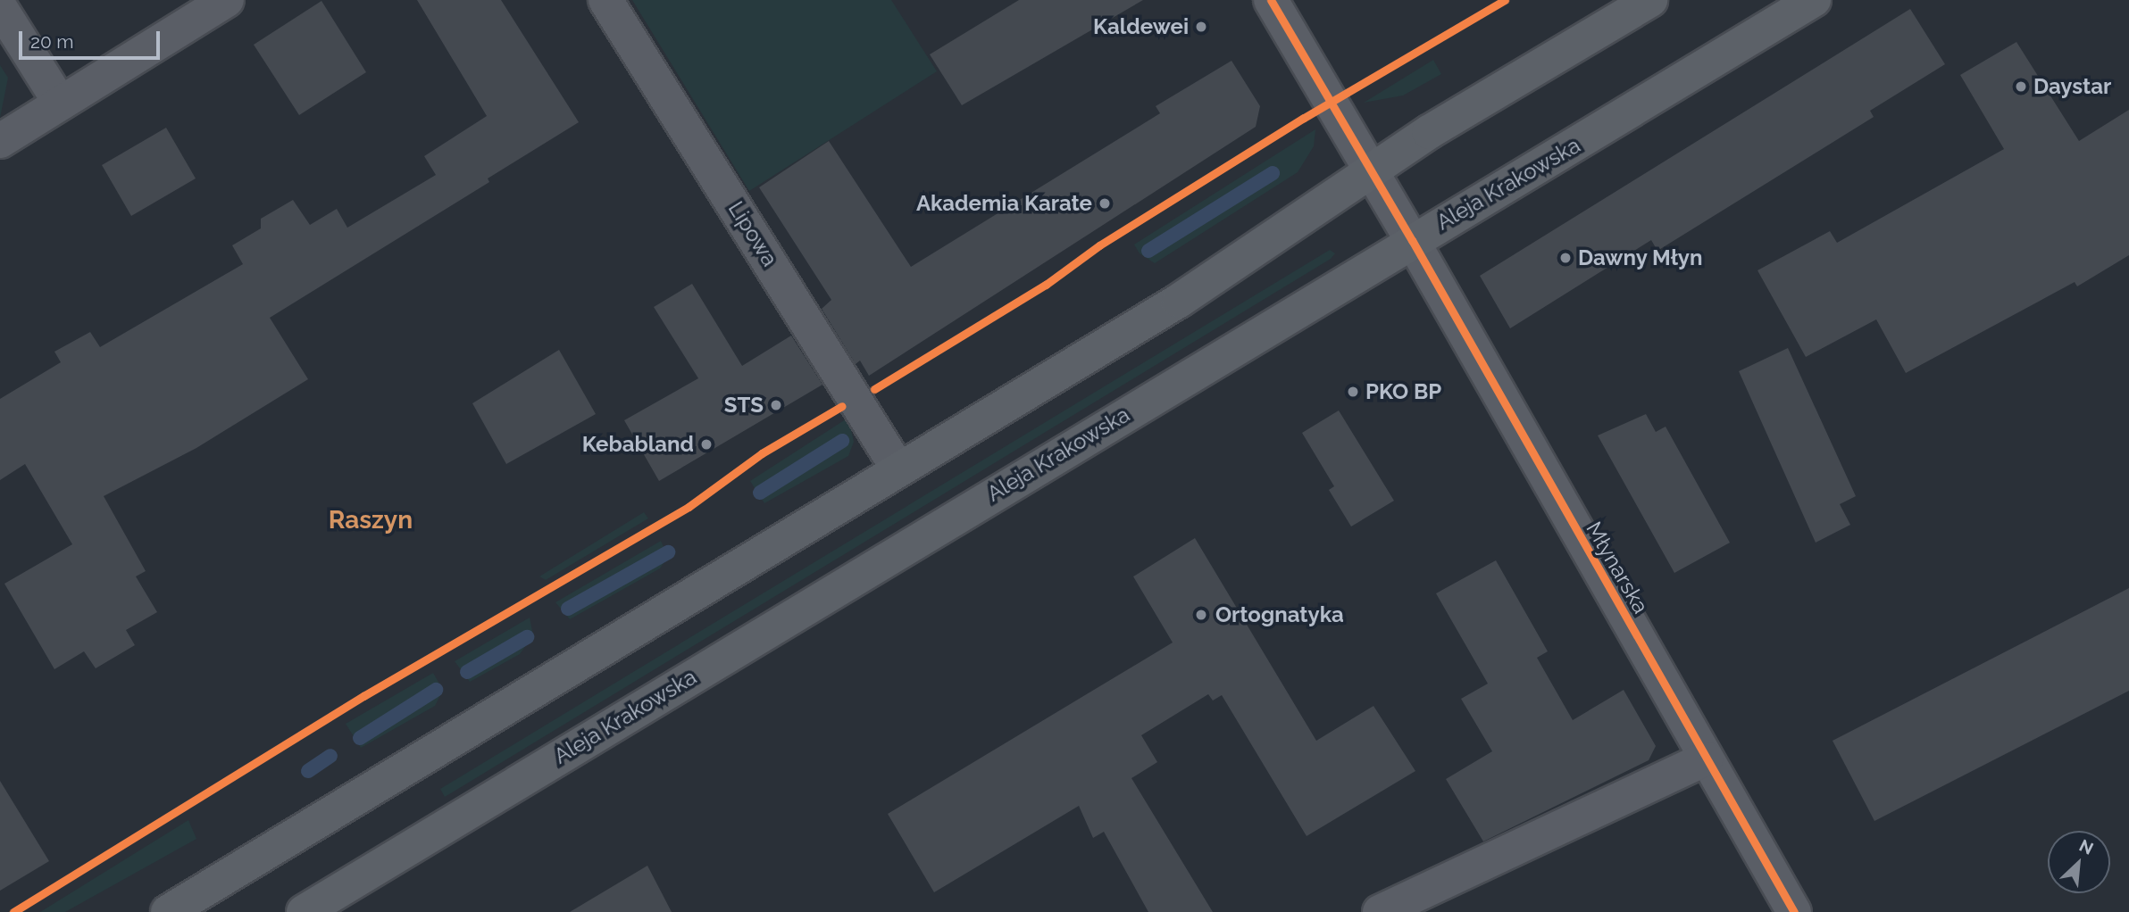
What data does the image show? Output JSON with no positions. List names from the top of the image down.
{
  "streets": {
    "main road": ["Aleja Krakowska"],
    "street": ["Lipowa", "Młynarska"]
  },
  "crossings": [
    ["Aleja Krakowska", "Młynarska"]
  ],
  "districts": ["Raszyn"],
  "places": [
    "Kaldewei",
    "Daystar",
    "Akademia Karate",
    "Dawny Młyn",
    "PKO BP",
    "STS",
    "Kebabland",
    "Ortognatyka"
  ],
  "scale_bar": "20 m",
  "north": "top right"
}
